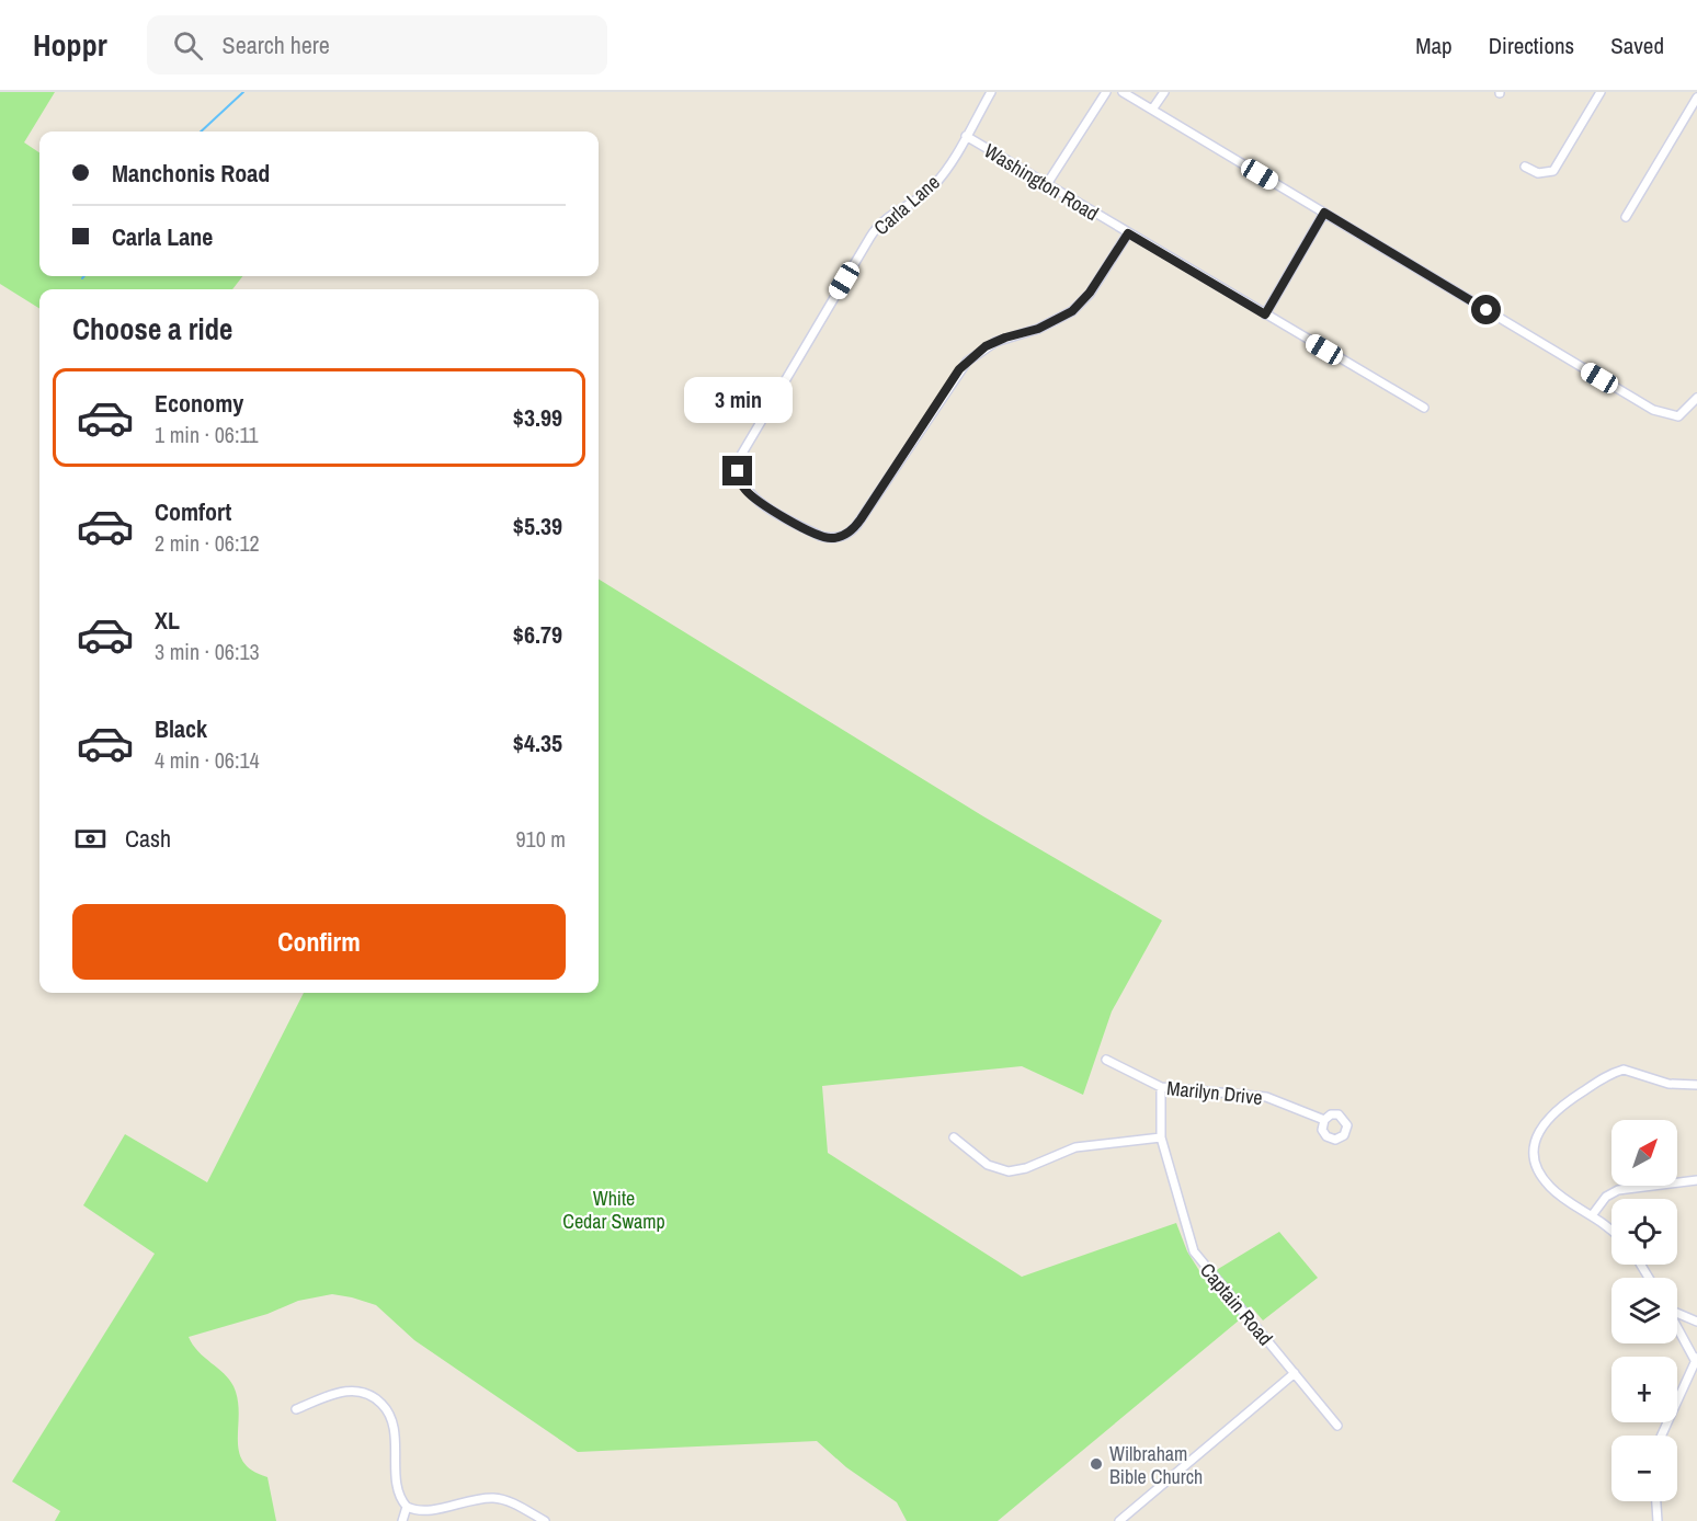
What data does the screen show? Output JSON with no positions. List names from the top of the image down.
{
  "streets": {
    "street": [
      "Washington Road",
      "Carla Lane",
      "Marilyn Drive",
      "Captain Road"
    ]
  },
  "crossings": [
    ["Washington Road", "Carla Lane"],
    ["Marilyn Drive", "Captain Road"]
  ],
  "parks": ["White Cedar Swamp"],
  "places": ["Wilbraham Bible Church"],
  "north": "top right",
  "page": {
    "header": "Hoppr",
    "search": "Search here",
    "nav": ["Map", "Directions", "Saved"],
    "banner": ["Manchonis Road", "Carla Lane"],
    "heading": "Choose a ride",
    "list": [
      {
        "name": "Economy",
        "note": "1 min · 06:11",
        "value": "$3.99"
      },
      {
        "name": "Comfort",
        "note": "2 min · 06:12",
        "value": "$5.39"
      },
      {
        "name": "XL",
        "note": "3 min · 06:13",
        "value": "$6.79"
      },
      {
        "name": "Black",
        "note": "4 min · 06:14",
        "value": "$4.35"
      }
    ],
    "bubble": "3 min",
    "pay": ["Cash", "910 m"],
    "buttons": "Confirm",
    "map_buttons": ["+", "−"]
  }
}
